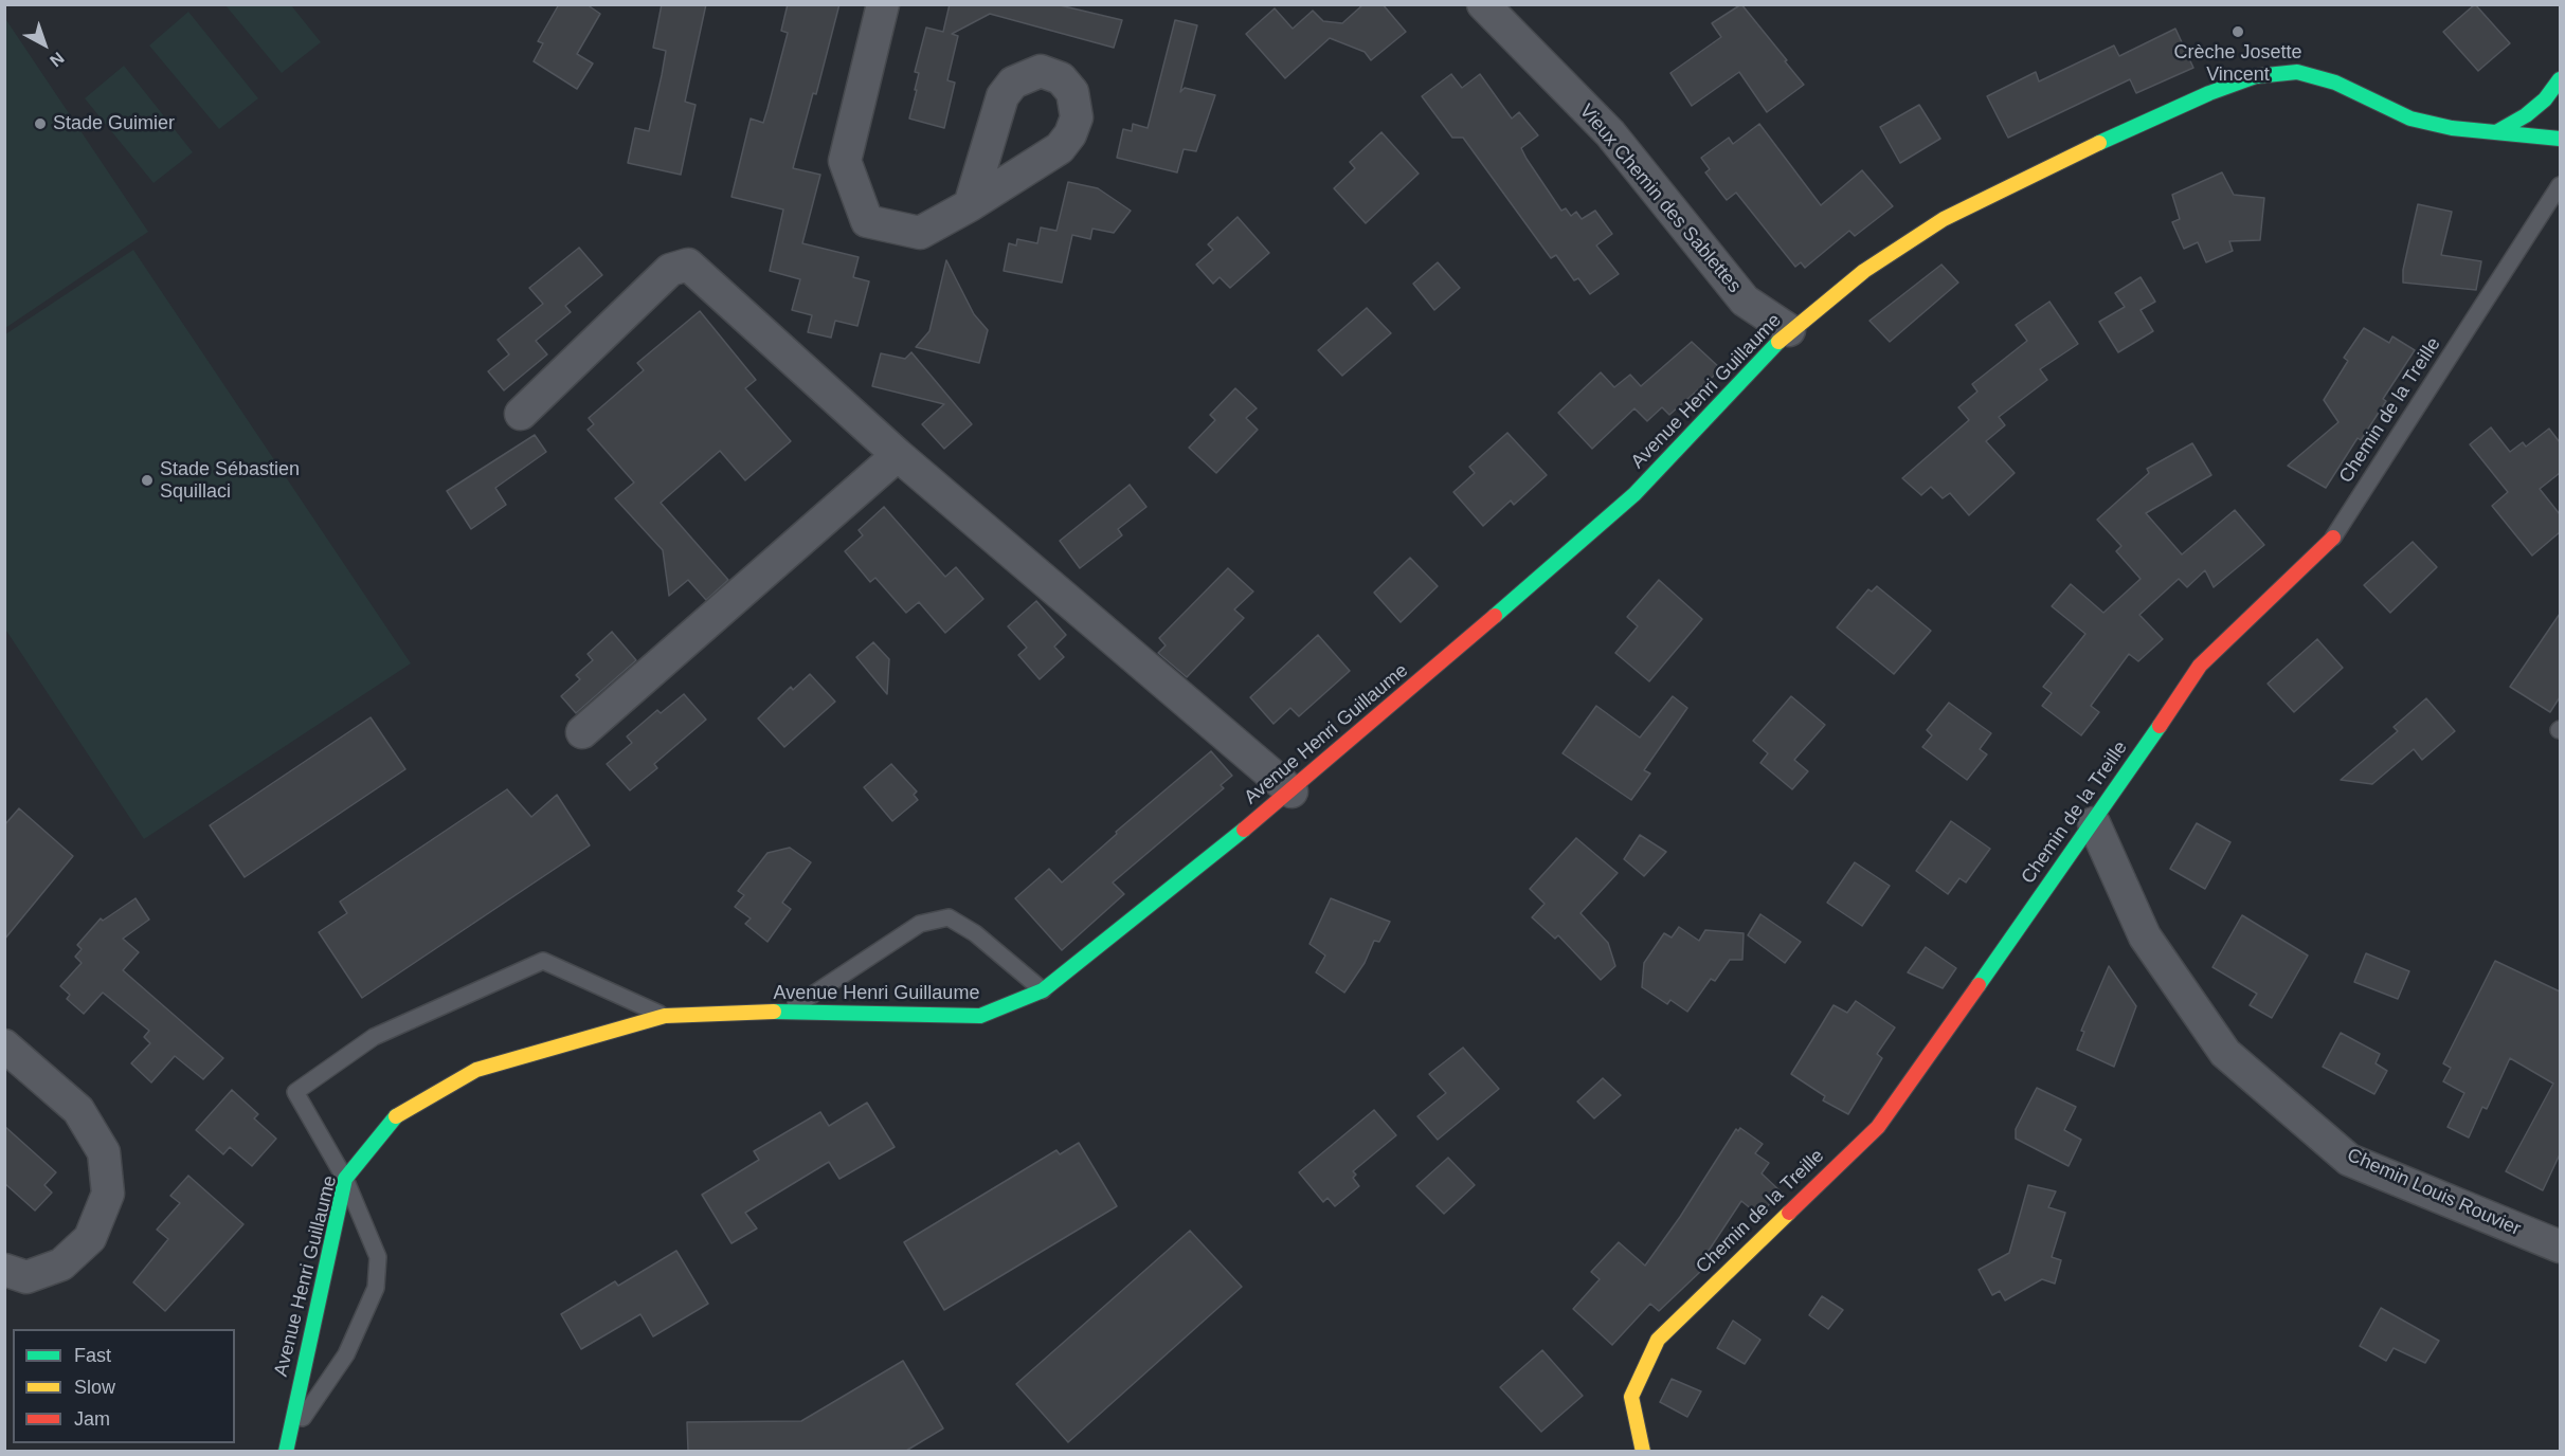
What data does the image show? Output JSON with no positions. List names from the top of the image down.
{
  "streets": {
    "street": [
      "Vieux Chemin des Sablettes",
      "Avenue Henri Guillaume",
      "Chemin de la Treille",
      "Chemin Louis Rouvier"
    ]
  },
  "crossings": [
    ["Vieux Chemin des Sablettes", "Avenue Henri Guillaume"],
    ["Chemin de la Treille", "Chemin Louis Rouvier"]
  ],
  "places": ["Crèche Josette Vincent", "Stade Guimier", "Stade Sébastien Squillaci"],
  "legend": ["Fast", "Slow", "Jam"],
  "north": "bottom right"
}
